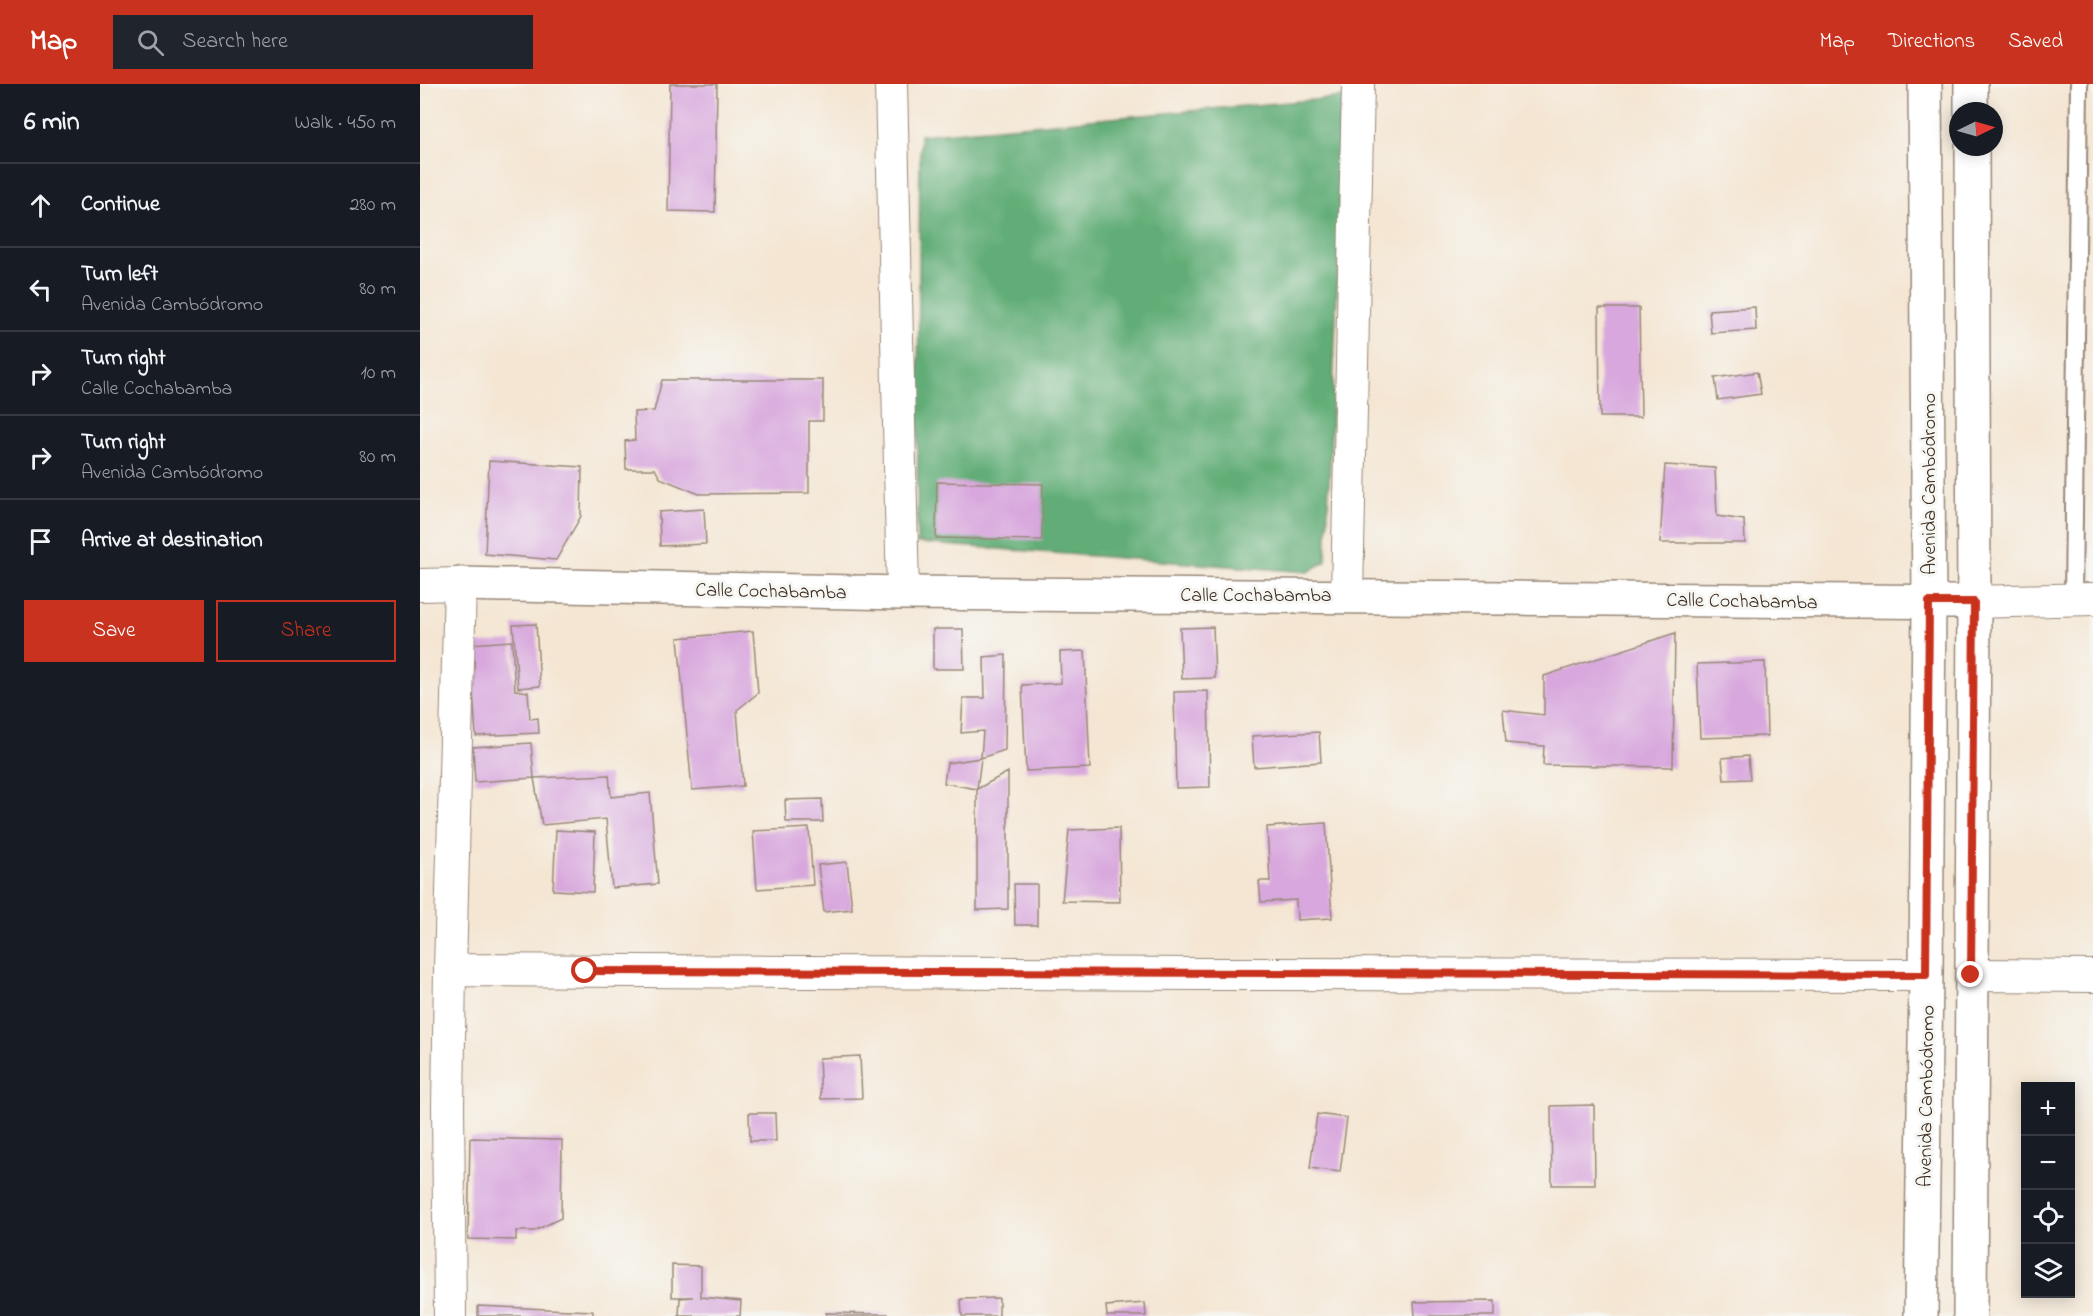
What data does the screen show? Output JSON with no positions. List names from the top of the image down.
{
  "streets": {
    "street": ["Avenida Cambódromo", "Calle Cochabamba"]
  },
  "crossings": [
    ["Avenida Cambódromo", "Calle Cochabamba"]
  ],
  "north": "right",
  "page": {
    "header": "Map",
    "search": "Search here",
    "nav": ["Map", "Directions", "Saved"],
    "heading": ["6 min", "Walk · 450 m"],
    "list": [
      ["Continue", "280 m"],
      ["Turn left", "Avenida Cambódromo", "80 m"],
      ["Turn right", "Calle Cochabamba", "10 m"],
      ["Turn right", "Avenida Cambódromo", "80 m"],
      "Arrive at destination"
    ],
    "buttons": ["Save", "Share"],
    "map_buttons": ["+", "−"]
  }
}
